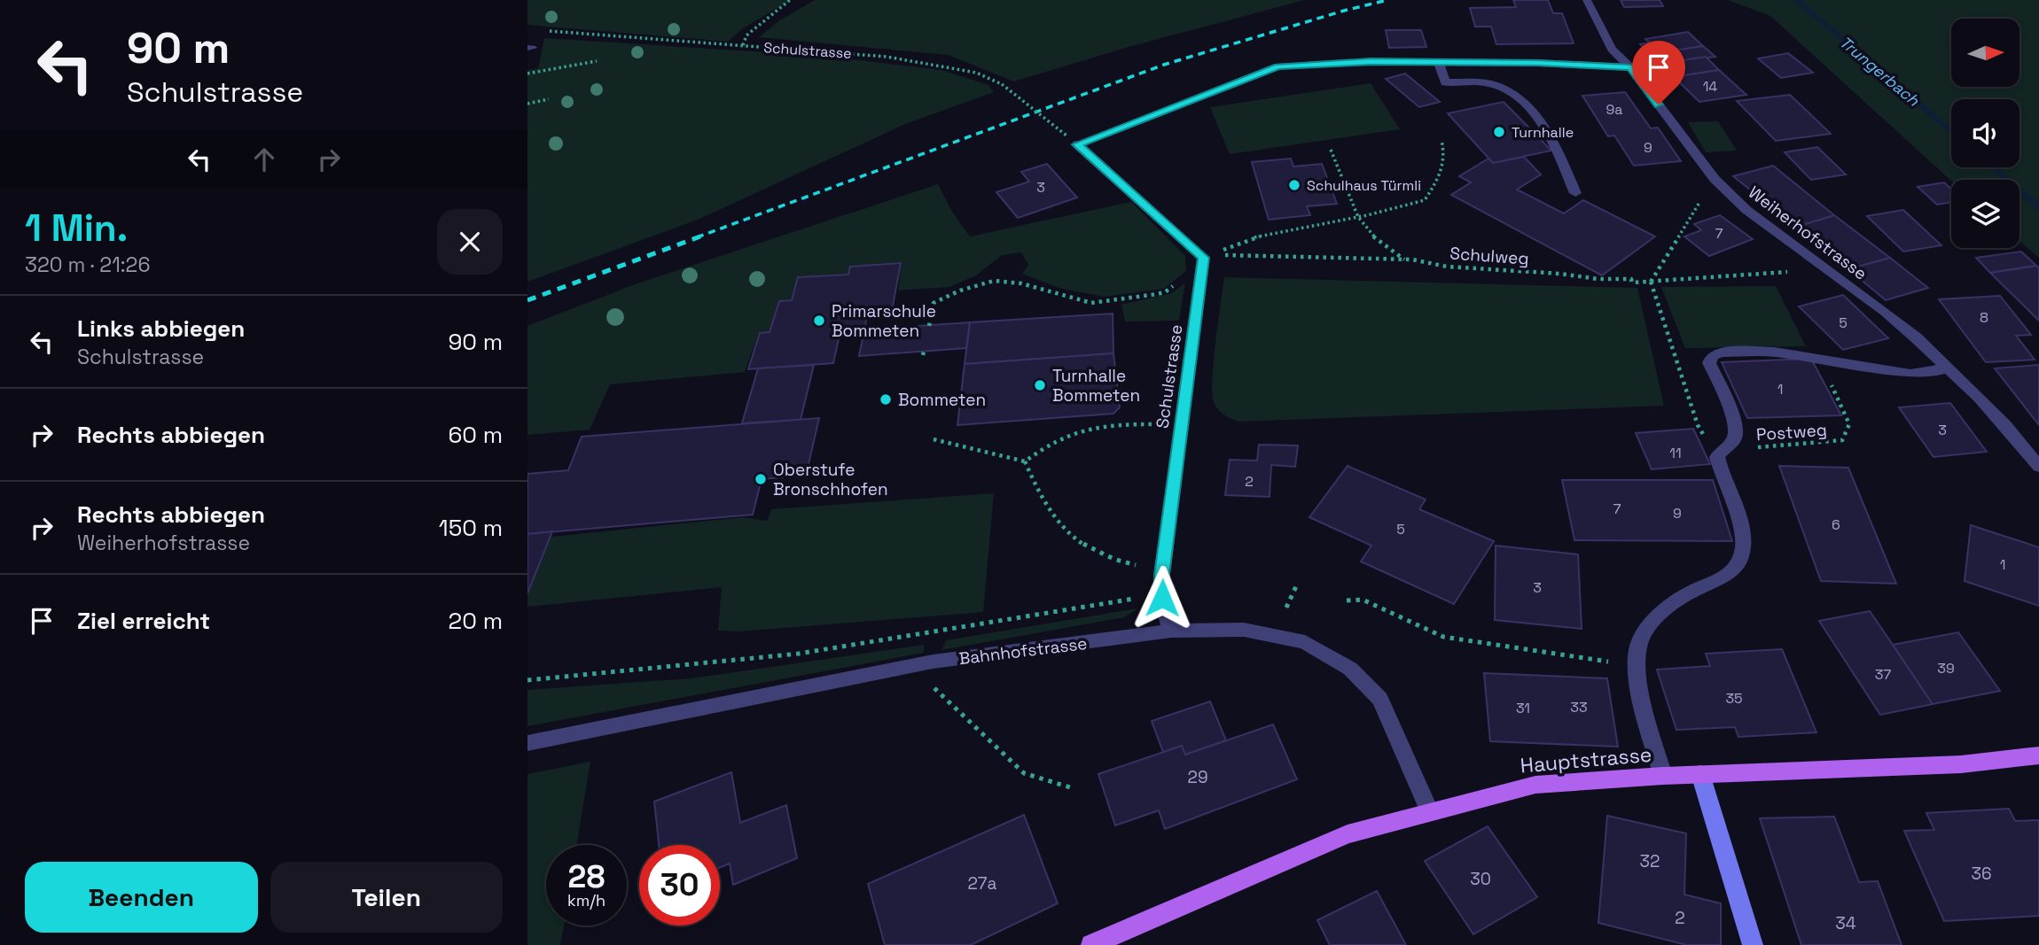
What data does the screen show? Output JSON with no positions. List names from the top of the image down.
{
  "streets": {
    "main road": ["Hauptstrasse"],
    "street": ["Schulstrasse", "Weiherhofstrasse", "Bahnhofstrasse"],
    "path": ["Schulweg", "Postweg"]
  },
  "crossings": [
    ["Schulstrasse", "Bahnhofstrasse"],
    ["Weiherhofstrasse", "Schulweg"],
    ["Bahnhofstrasse", "Hauptstrasse"]
  ],
  "water": ["Trungerbach"],
  "places": [
    "Turnhalle",
    "Schulhaus Türmli",
    "Primarschule Bommeten",
    "Turnhalle Bommeten",
    "Bommeten",
    "Oberstufe Bronschhofen"
  ],
  "house_numbers": [
    "14",
    "9a",
    "9",
    "3",
    "7",
    "8",
    "5",
    "1",
    "3",
    "11",
    "2",
    "7",
    "9",
    "6",
    "5",
    "1",
    "3",
    "39",
    "37",
    "35",
    "33",
    "31",
    "29",
    "32",
    "36",
    "30",
    "27a",
    "2",
    "34"
  ],
  "north": "right",
  "page": {
    "turn": ["90 m", "Schulstrasse"],
    "heading": ["1 Min.", "320 m · 21:26"],
    "list": [
      {
        "name": "Links abbiegen",
        "note": "Schulstrasse",
        "value": "90 m"
      },
      {
        "name": "Rechts abbiegen",
        "value": "60 m"
      },
      {
        "name": "Rechts abbiegen",
        "note": "Weiherhofstrasse",
        "value": "150 m"
      },
      {
        "name": "Ziel erreicht",
        "value": "20 m"
      }
    ],
    "speed": "28 km/h",
    "limit": "30",
    "buttons": ["Beenden", "Teilen"]
  }
}
